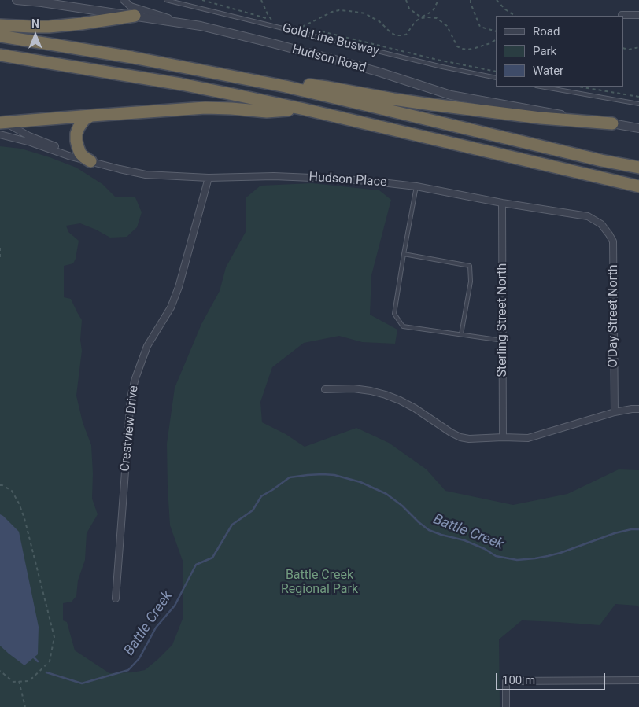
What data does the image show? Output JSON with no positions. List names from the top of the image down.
{
  "streets": {
    "street": [
      "Hudson Road",
      "Hudson Place",
      "O'Day Street North",
      "Sterling Street North",
      "Crestview Drive"
    ],
    "lane": ["Gold Line Busway"]
  },
  "crossings": [
    ["Hudson Place", "O'Day Street North"],
    ["Hudson Place", "Sterling Street North"],
    ["Hudson Place", "Crestview Drive"]
  ],
  "water": ["Battle Creek"],
  "parks": ["Battle Creek Regional Park"],
  "legend": ["Road", "Park", "Water"],
  "scale_bar": "100 m",
  "north": "top"
}
